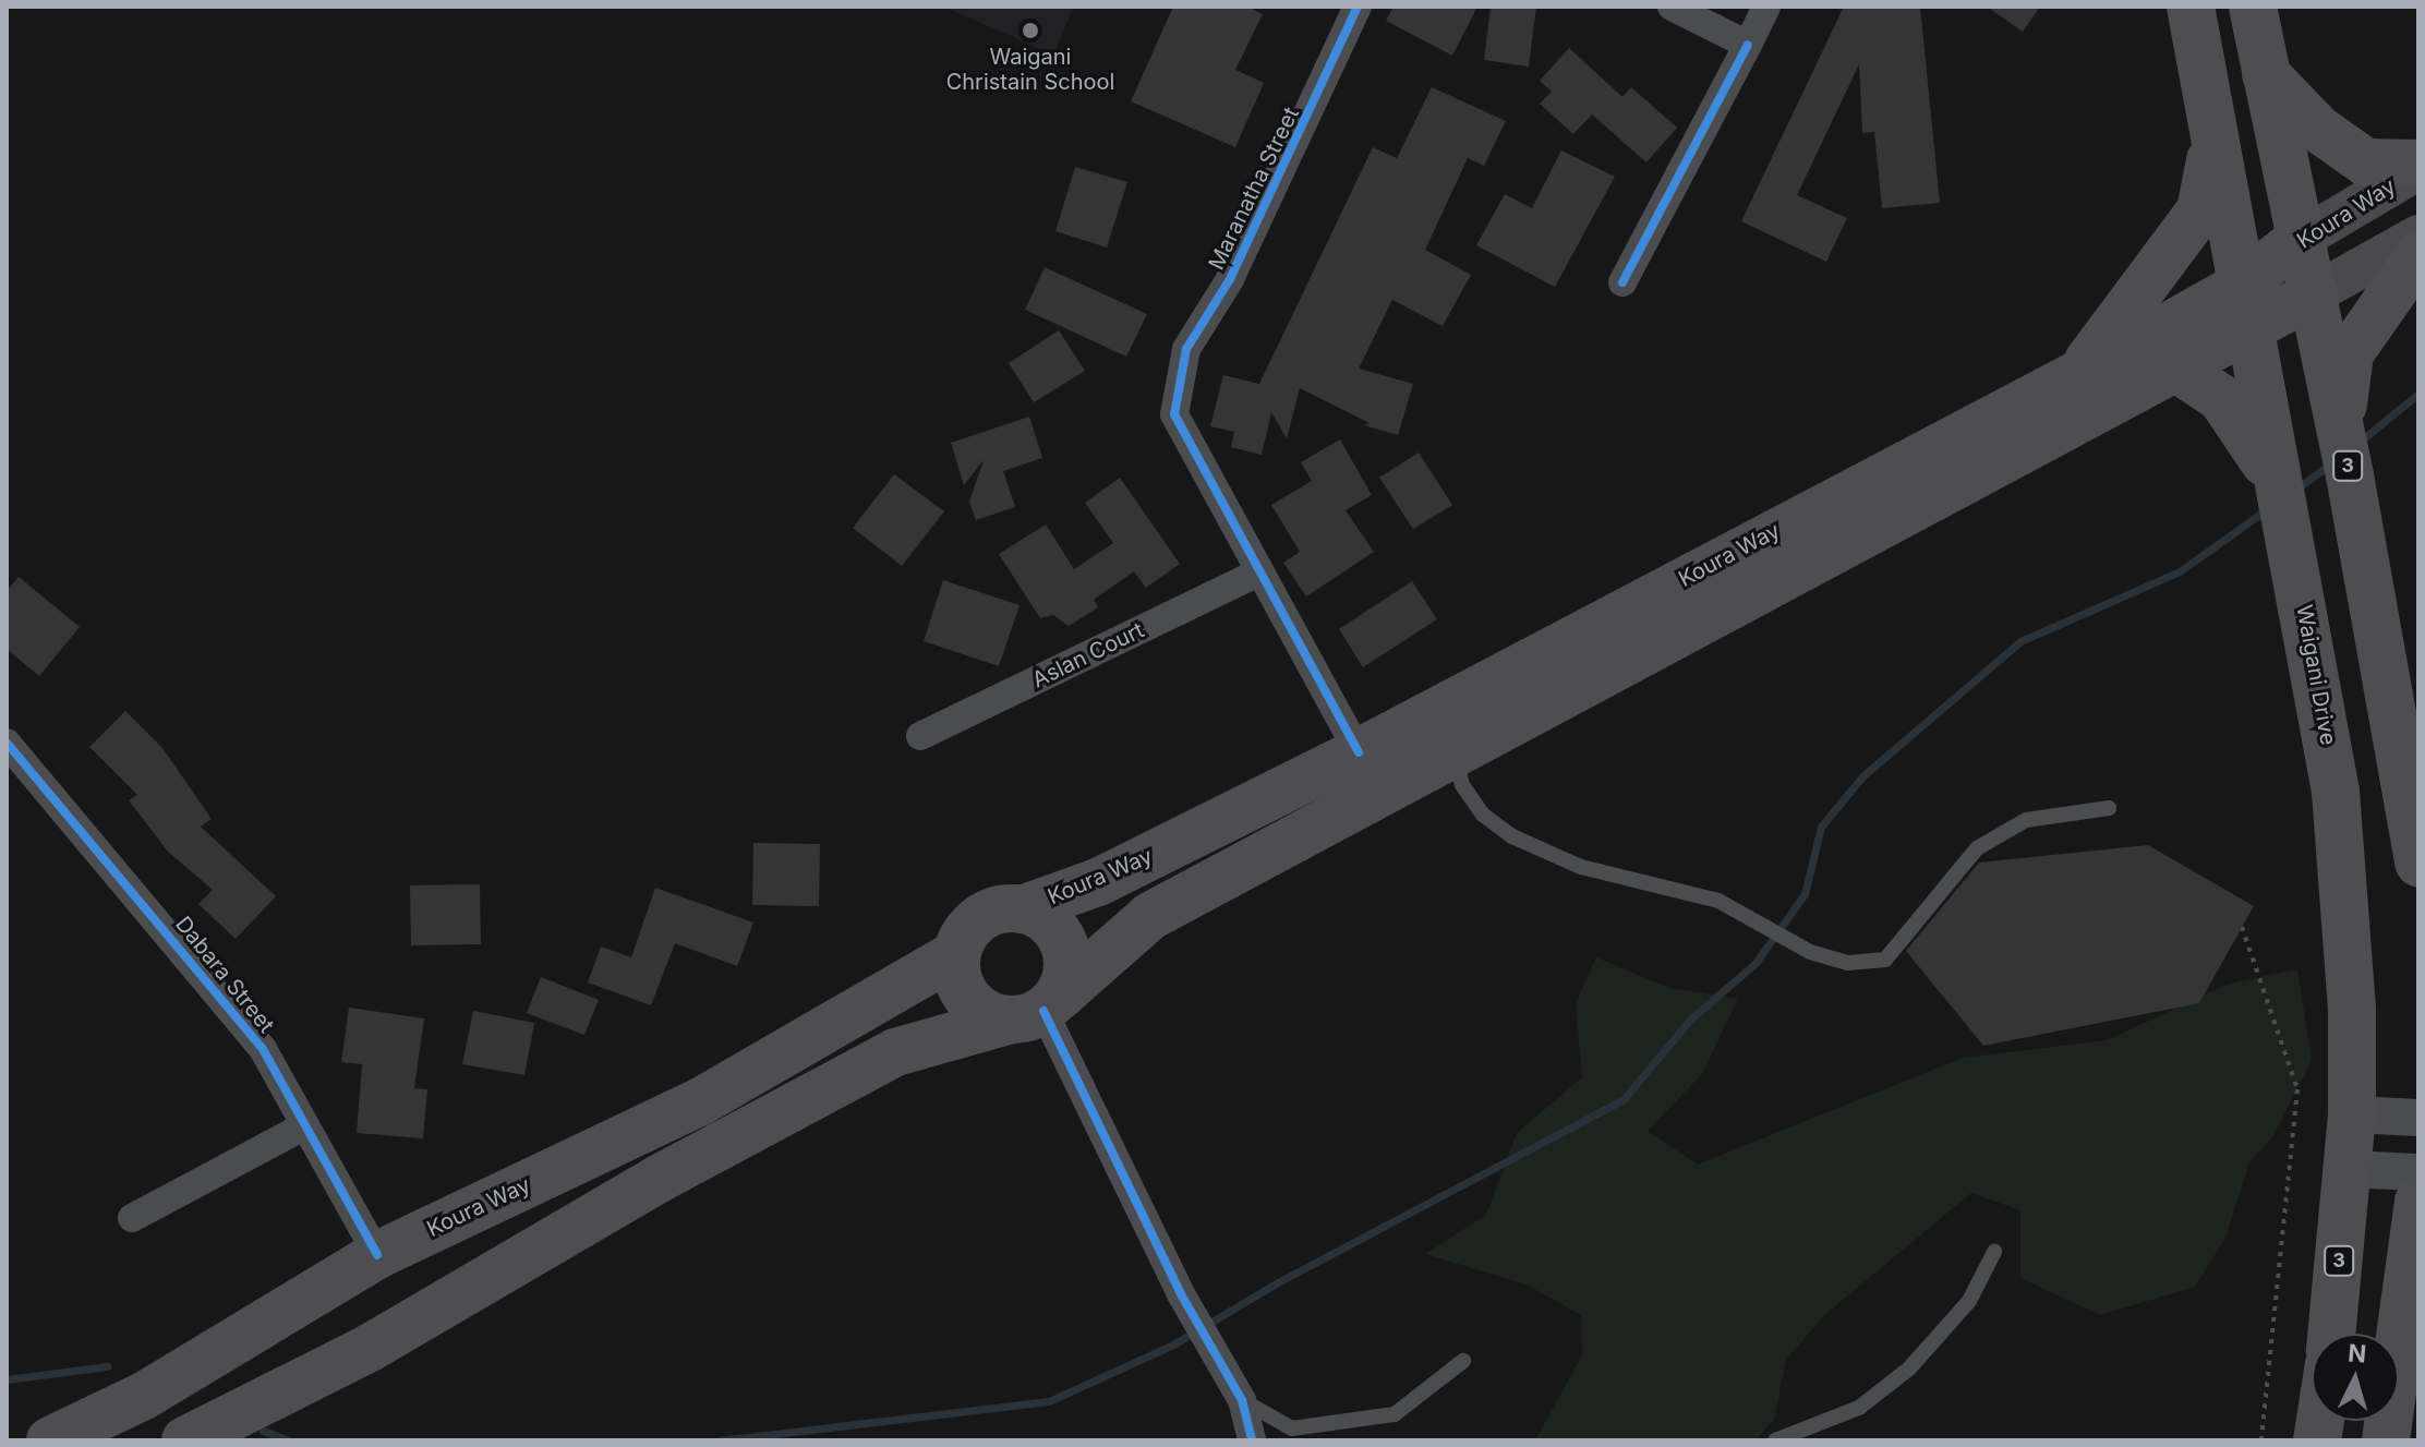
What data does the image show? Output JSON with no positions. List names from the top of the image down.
{
  "streets": {
    "highway": ["Koura Way", "3", "Waigani Drive"],
    "street": ["Maranatha Street", "Aslan Court", "Dabara Street"]
  },
  "crossings": [
    ["Maranatha Street", "Koura Way"],
    ["Maranatha Street", "Aslan Court"],
    ["Koura Way", "3"],
    ["Koura Way", "Waigani Drive"],
    ["Koura Way", "Dabara Street"]
  ],
  "places": ["Waigani Christain School"],
  "north": "top"
}
